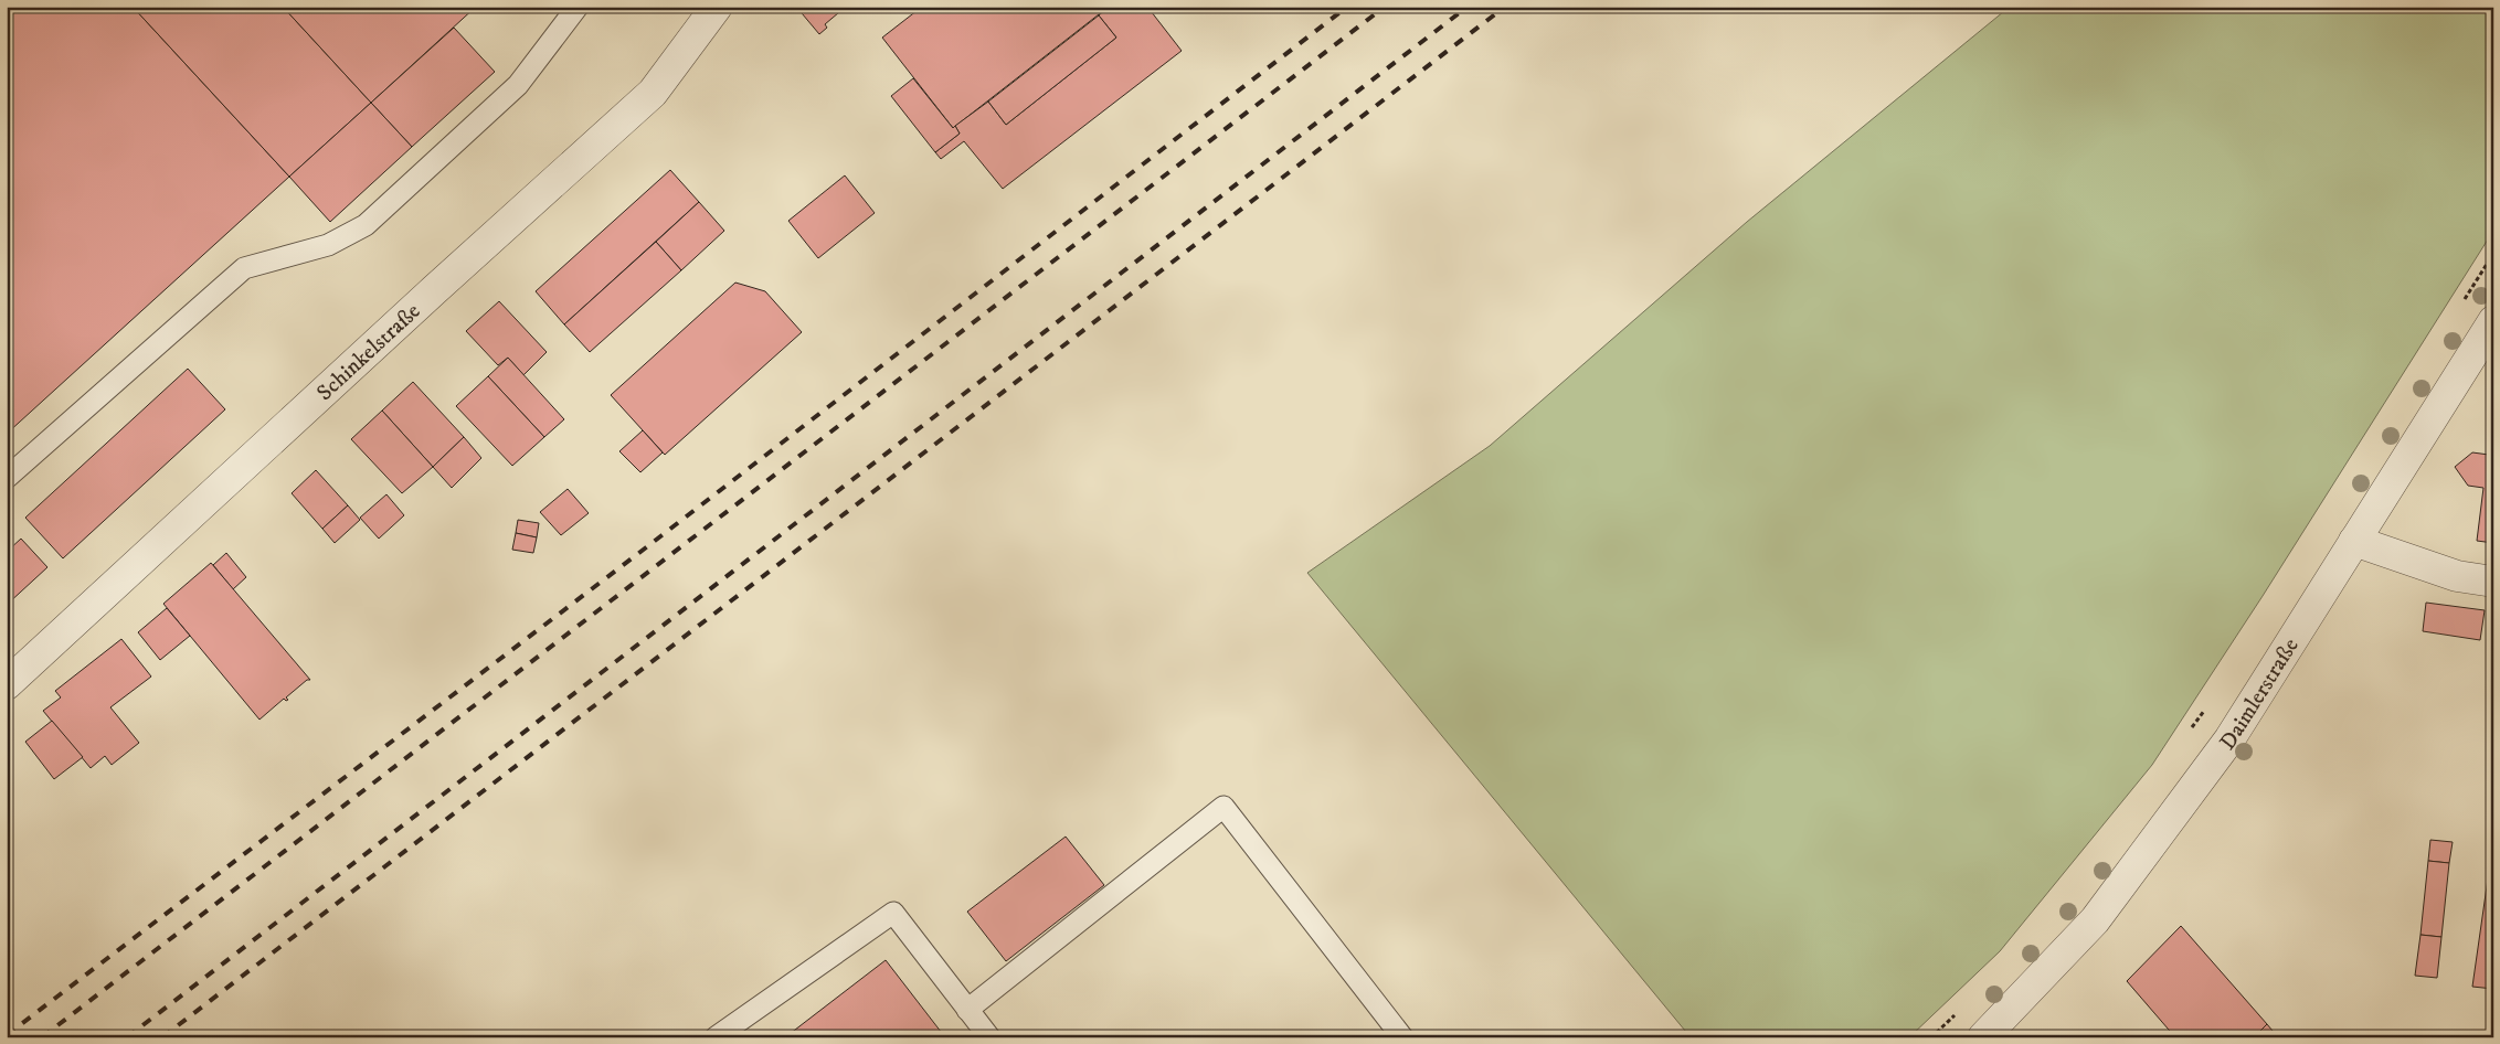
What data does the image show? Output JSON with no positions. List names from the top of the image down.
{
  "streets": {
    "street": ["Schinkelstraße", "Daimlerstraße"]
  }
}
